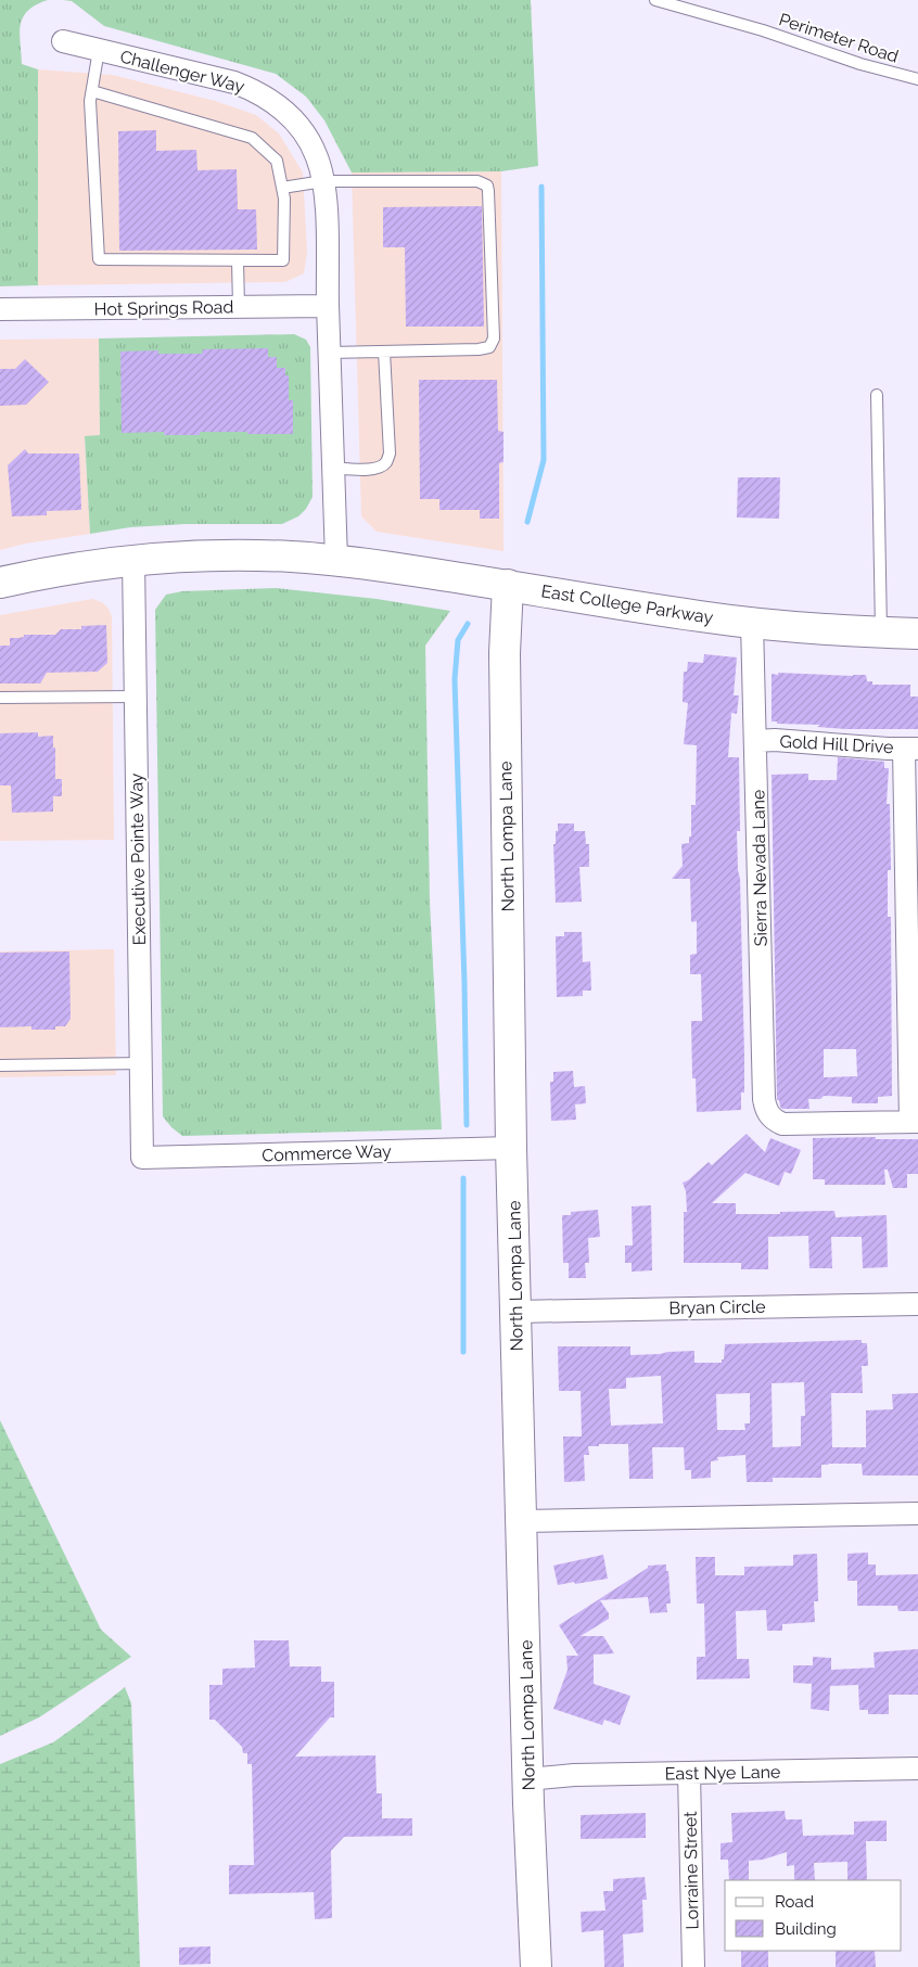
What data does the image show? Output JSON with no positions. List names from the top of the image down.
{
  "streets": {
    "street": [
      "Challenger Way",
      "Hot Springs Road",
      "East College Parkway",
      "Gold Hill Drive",
      "North Lompa Lane",
      "Executive Pointe Way",
      "Sierra Nevada Lane",
      "Commerce Way",
      "Bryan Circle",
      "East Nye Lane",
      "Lorraine Street"
    ],
    "lane": ["Perimeter Road"]
  },
  "crossings": [
    ["Challenger Way", "Hot Springs Road"],
    ["East College Parkway", "North Lompa Lane"],
    ["East College Parkway", "Executive Pointe Way"],
    ["East College Parkway", "Sierra Nevada Lane"],
    ["Gold Hill Drive", "Sierra Nevada Lane"],
    ["North Lompa Lane", "Commerce Way"],
    ["North Lompa Lane", "Bryan Circle"],
    ["North Lompa Lane", "East Nye Lane"],
    ["Executive Pointe Way", "Commerce Way"],
    ["East Nye Lane", "Lorraine Street"]
  ],
  "legend": ["Road", "Building"]
}
